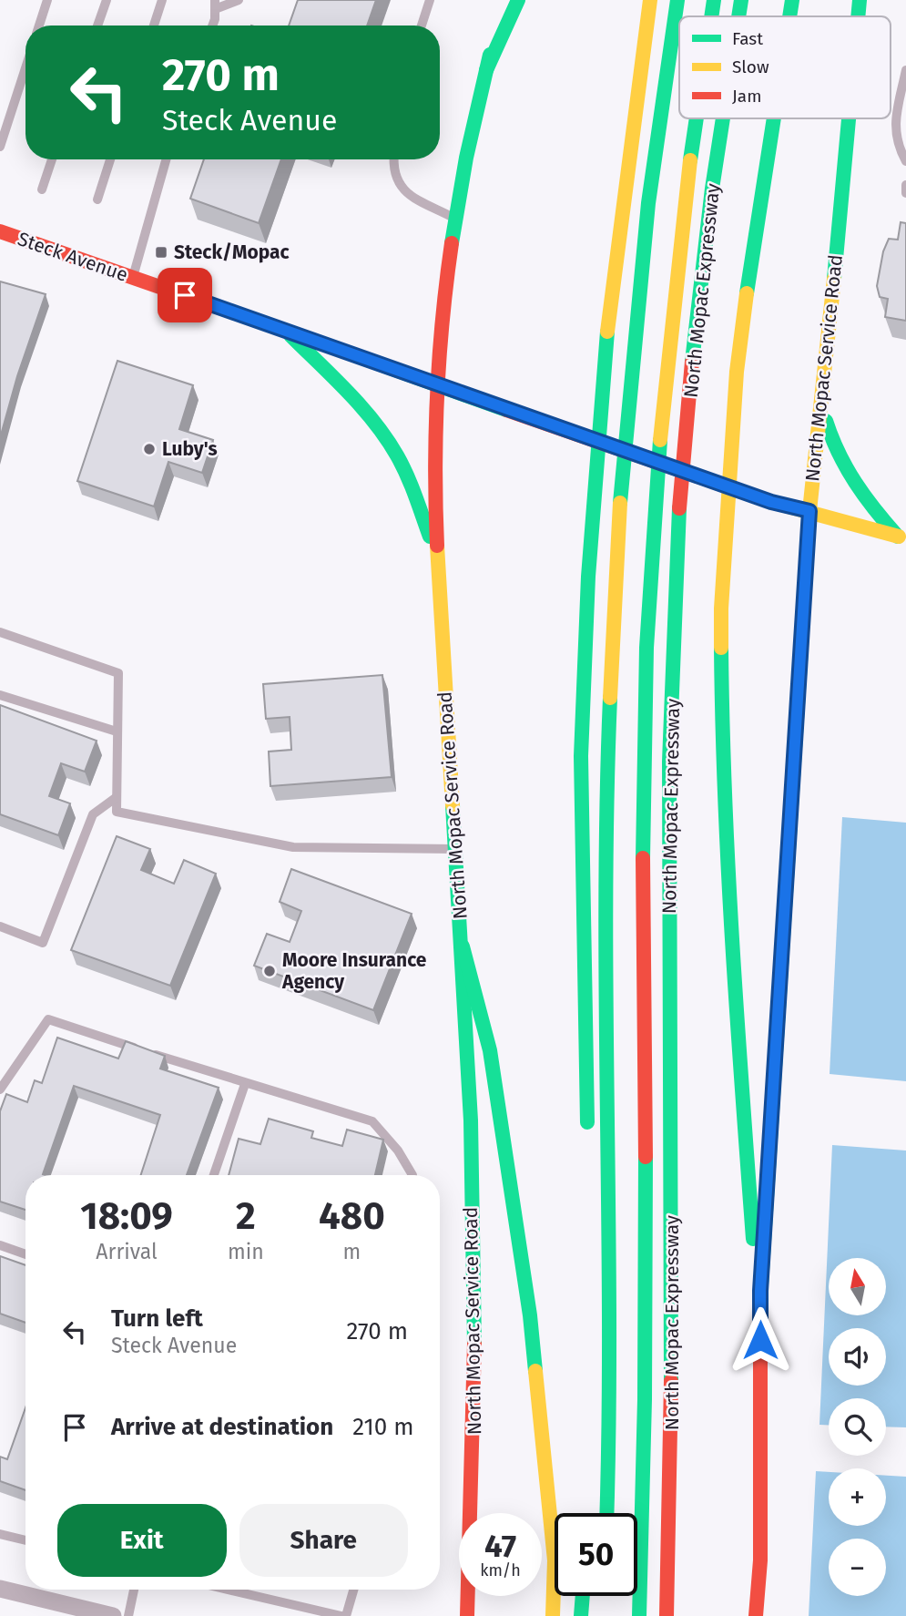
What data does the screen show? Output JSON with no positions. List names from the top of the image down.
{
  "streets": {
    "main road": ["Steck Avenue", "North Mopac Expressway", "North Mopac Service Road"]
  },
  "crossings": [
    ["Steck Avenue", "North Mopac Service Road"]
  ],
  "places": {
    "transit": ["Steck/Mopac"],
    "other": ["Luby's", "Moore Insurance Agency"]
  },
  "legend": ["Fast", "Slow", "Jam"],
  "north": "top",
  "page": {
    "turn": ["270 m", "Steck Avenue"],
    "eta": [
      "18:09",
      "Arrival",
      "2",
      "min",
      "480",
      "m"
    ],
    "map_buttons": ["+", "−"],
    "list": [
      {
        "name": "Turn left",
        "note": "Steck Avenue",
        "value": "270 m"
      },
      {
        "name": "Arrive at destination",
        "value": "210 m"
      }
    ],
    "buttons": ["Exit", "Share"],
    "speed": "47 km/h",
    "limit": "50"
  }
}
